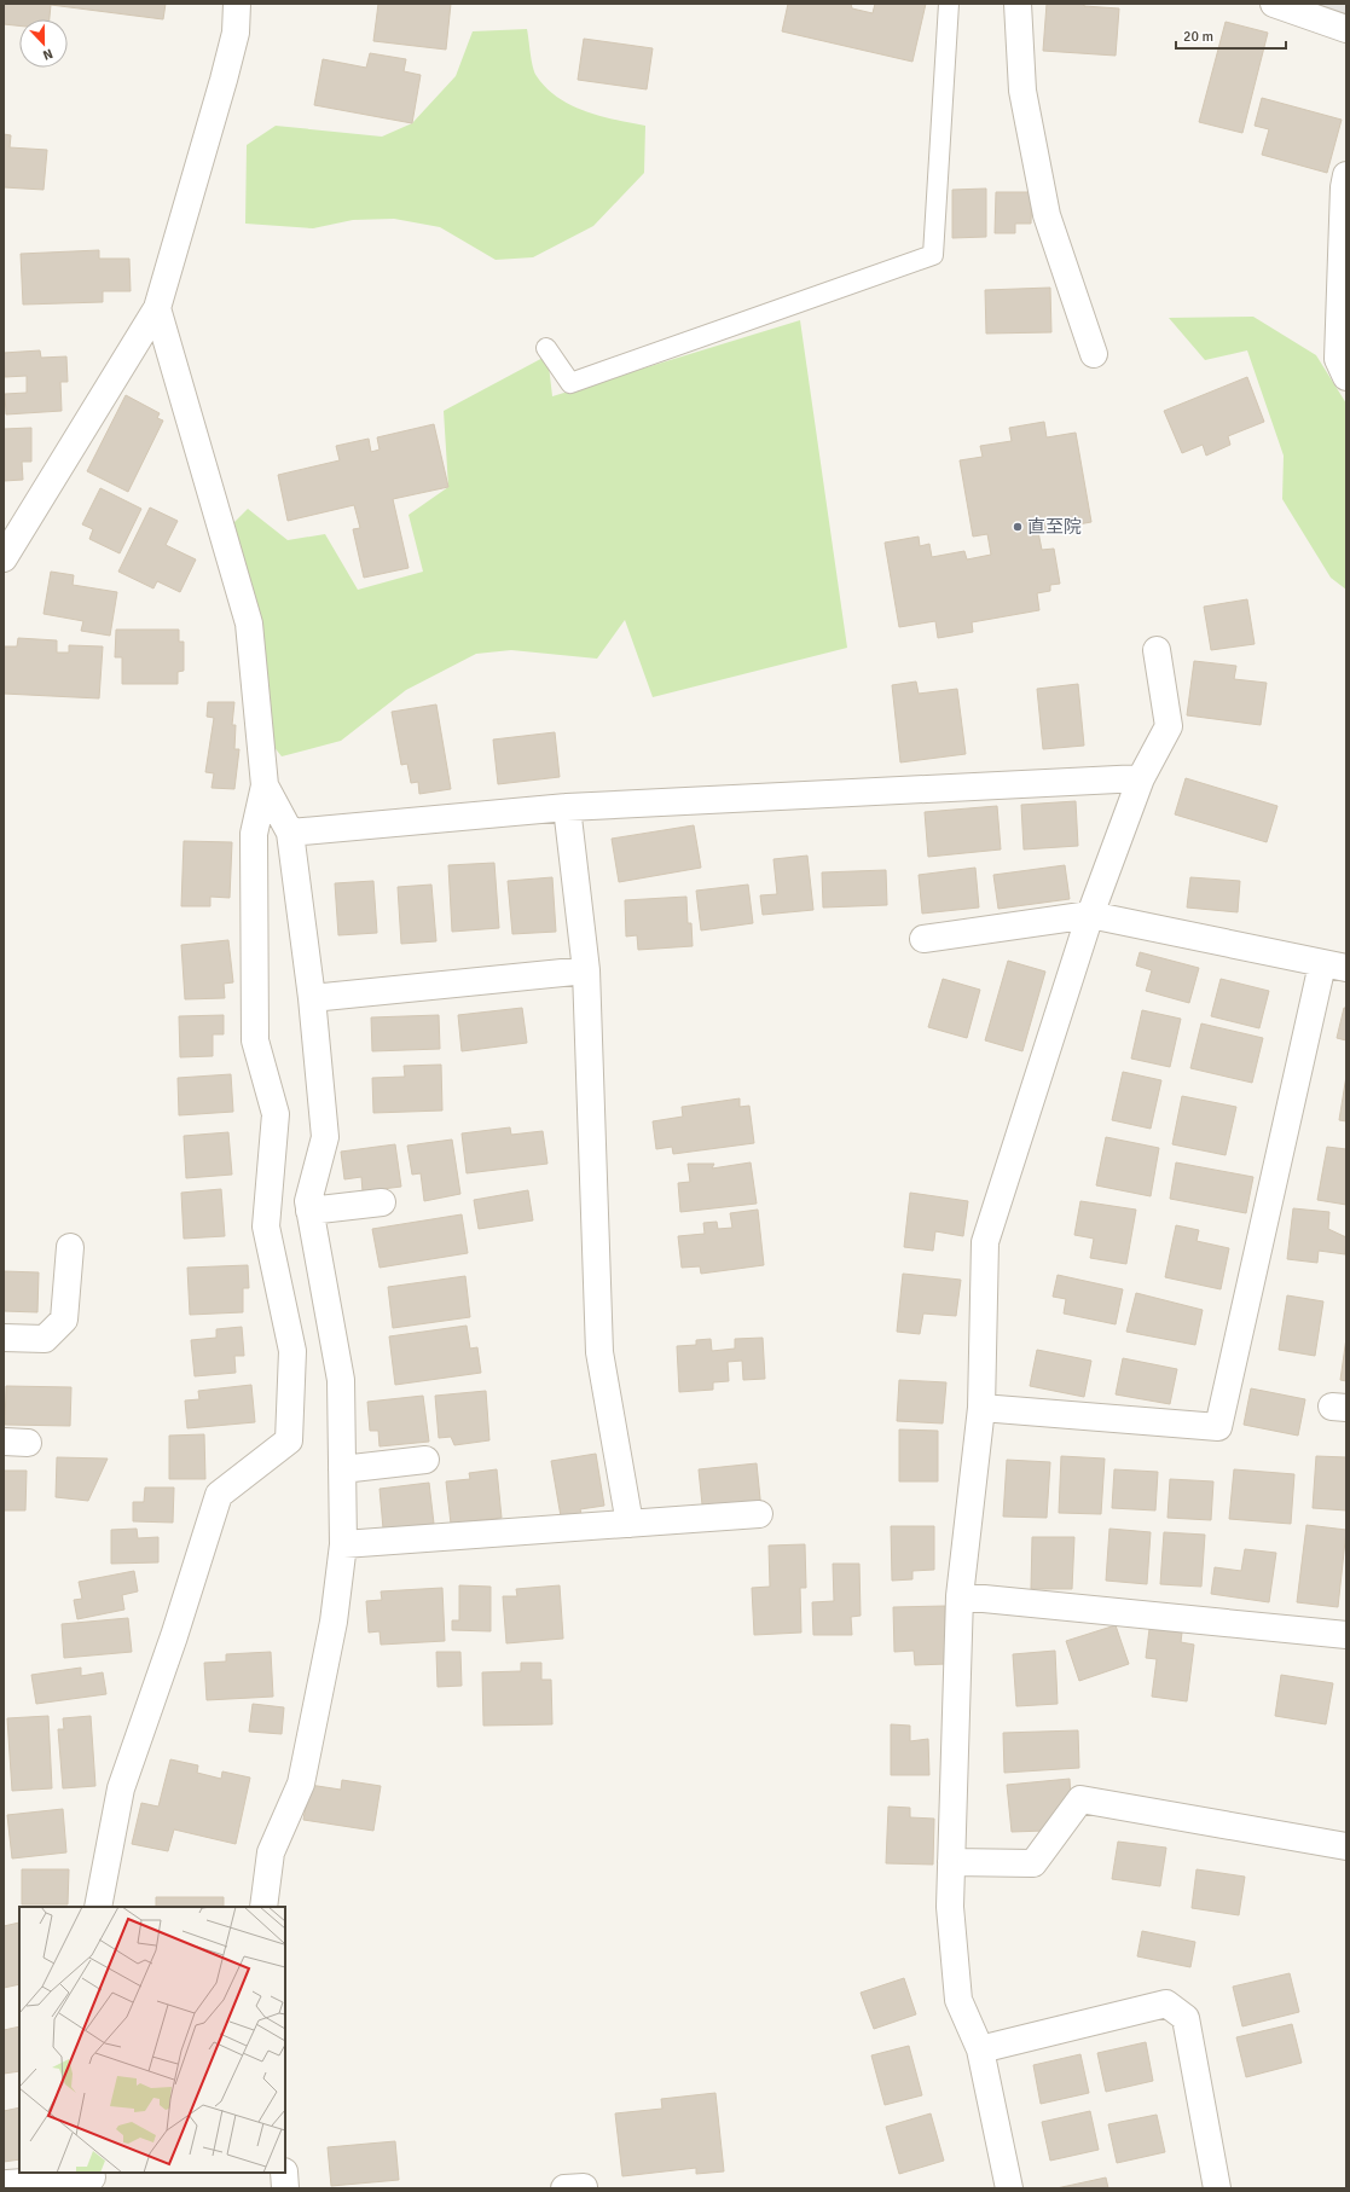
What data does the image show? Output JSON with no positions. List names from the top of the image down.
{
  "places": ["直至院"],
  "scale_bar": "20 m",
  "north": "bottom"
}
